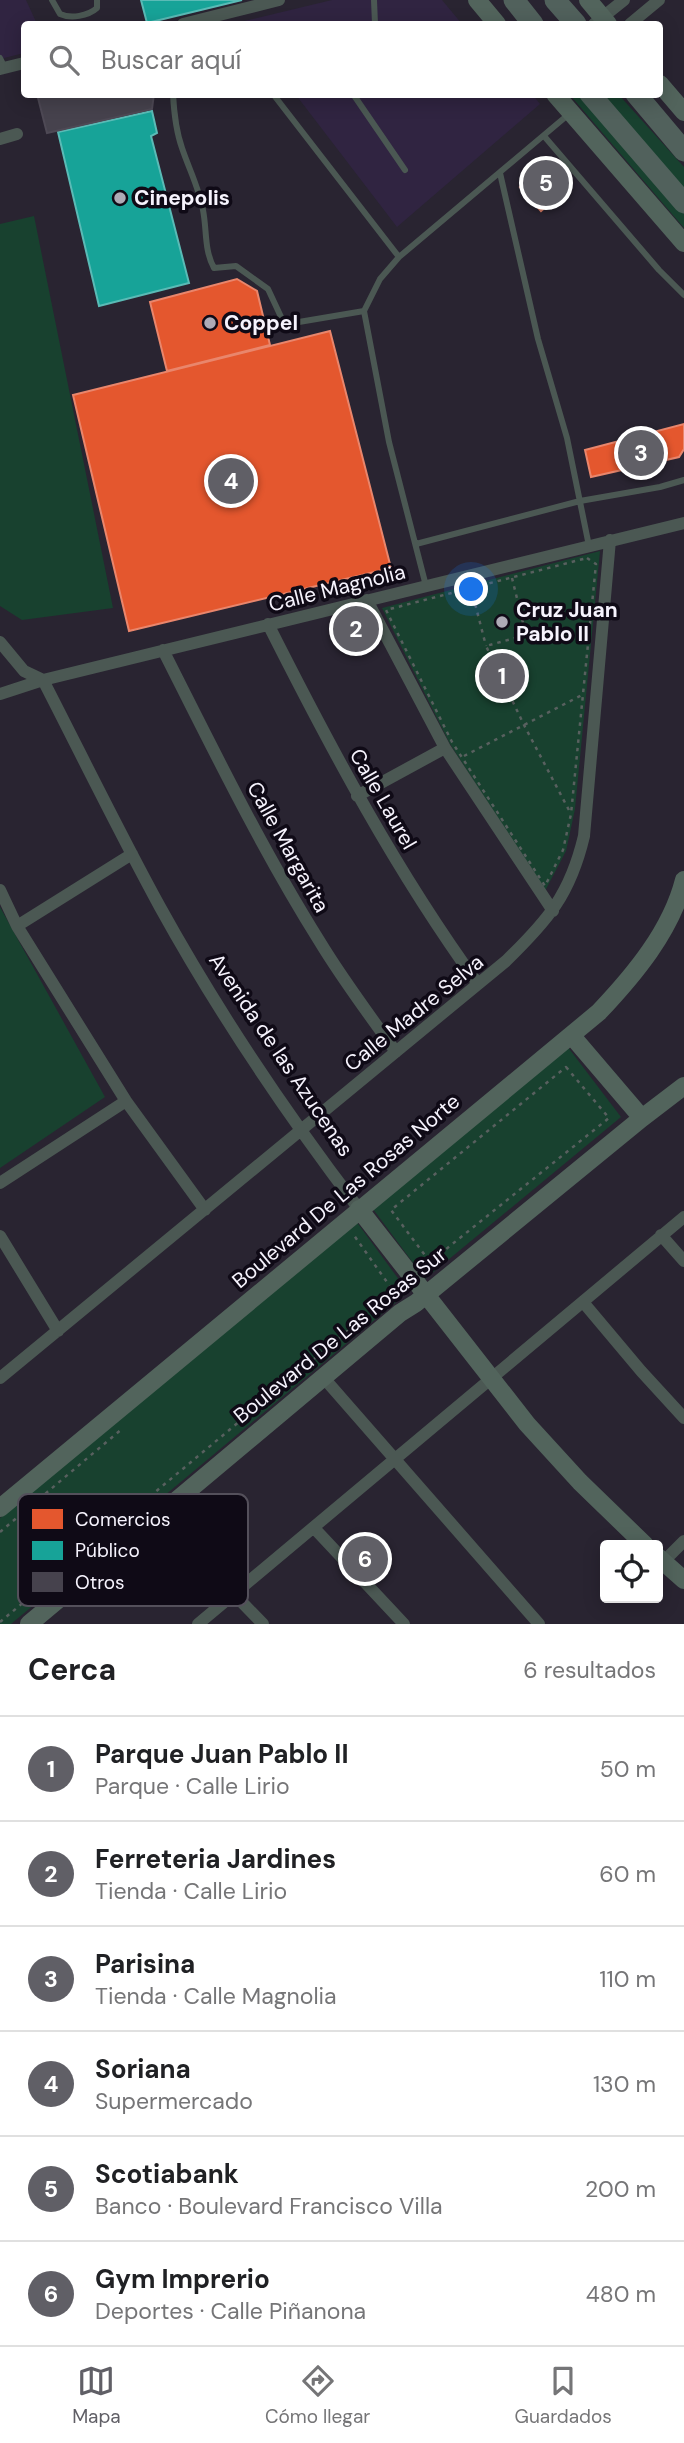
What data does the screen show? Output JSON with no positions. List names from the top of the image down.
{
  "streets": {
    "main road": ["Avenida de las Azucenas", "Boulevard De Las Rosas Norte", "Boulevard De Las Rosas Sur"],
    "street": [
      "Calle Magnolia",
      "Calle Laurel",
      "Calle Margarita",
      "Calle Madre Selva"
    ]
  },
  "crossings": [
    ["Calle Magnolia", "Calle Laurel"],
    ["Calle Magnolia", "Calle Margarita"],
    ["Calle Magnolia", "Calle Madre Selva"],
    ["Calle Magnolia", "Avenida de las Azucenas"],
    ["Calle Laurel", "Calle Madre Selva"],
    ["Calle Margarita", "Calle Madre Selva"],
    ["Calle Madre Selva", "Avenida de las Azucenas"],
    ["Avenida de las Azucenas", "Boulevard De Las Rosas Norte"],
    ["Avenida de las Azucenas", "Boulevard De Las Rosas Sur"]
  ],
  "places": ["Cinepolis", "Coppel", "Cruz Juan Pablo II"],
  "legend": ["Comercios", "Público", "Otros"],
  "page": {
    "search": "Buscar aquí",
    "pins": [
      "5",
      "3",
      "4",
      "2",
      "1",
      "6"
    ],
    "heading": ["Cerca", "6 resultados"],
    "list": [
      {
        "mark": "1",
        "name": "Parque Juan Pablo II",
        "note": "Parque · Calle Lirio",
        "value": "50 m"
      },
      {
        "mark": "2",
        "name": "Ferreteria Jardines",
        "note": "Tienda · Calle Lirio",
        "value": "60 m"
      },
      {
        "mark": "3",
        "name": "Parisina",
        "note": "Tienda · Calle Magnolia",
        "value": "110 m"
      },
      {
        "mark": "4",
        "name": "Soriana",
        "note": "Supermercado",
        "value": "130 m"
      },
      {
        "mark": "5",
        "name": "Scotiabank",
        "note": "Banco · Boulevard Francisco Villa",
        "value": "200 m"
      },
      {
        "mark": "6",
        "name": "Gym Imprerio",
        "note": "Deportes · Calle Piñanona",
        "value": "480 m"
      }
    ],
    "nav": ["Mapa", "Cómo llegar", "Guardados"]
  }
}
